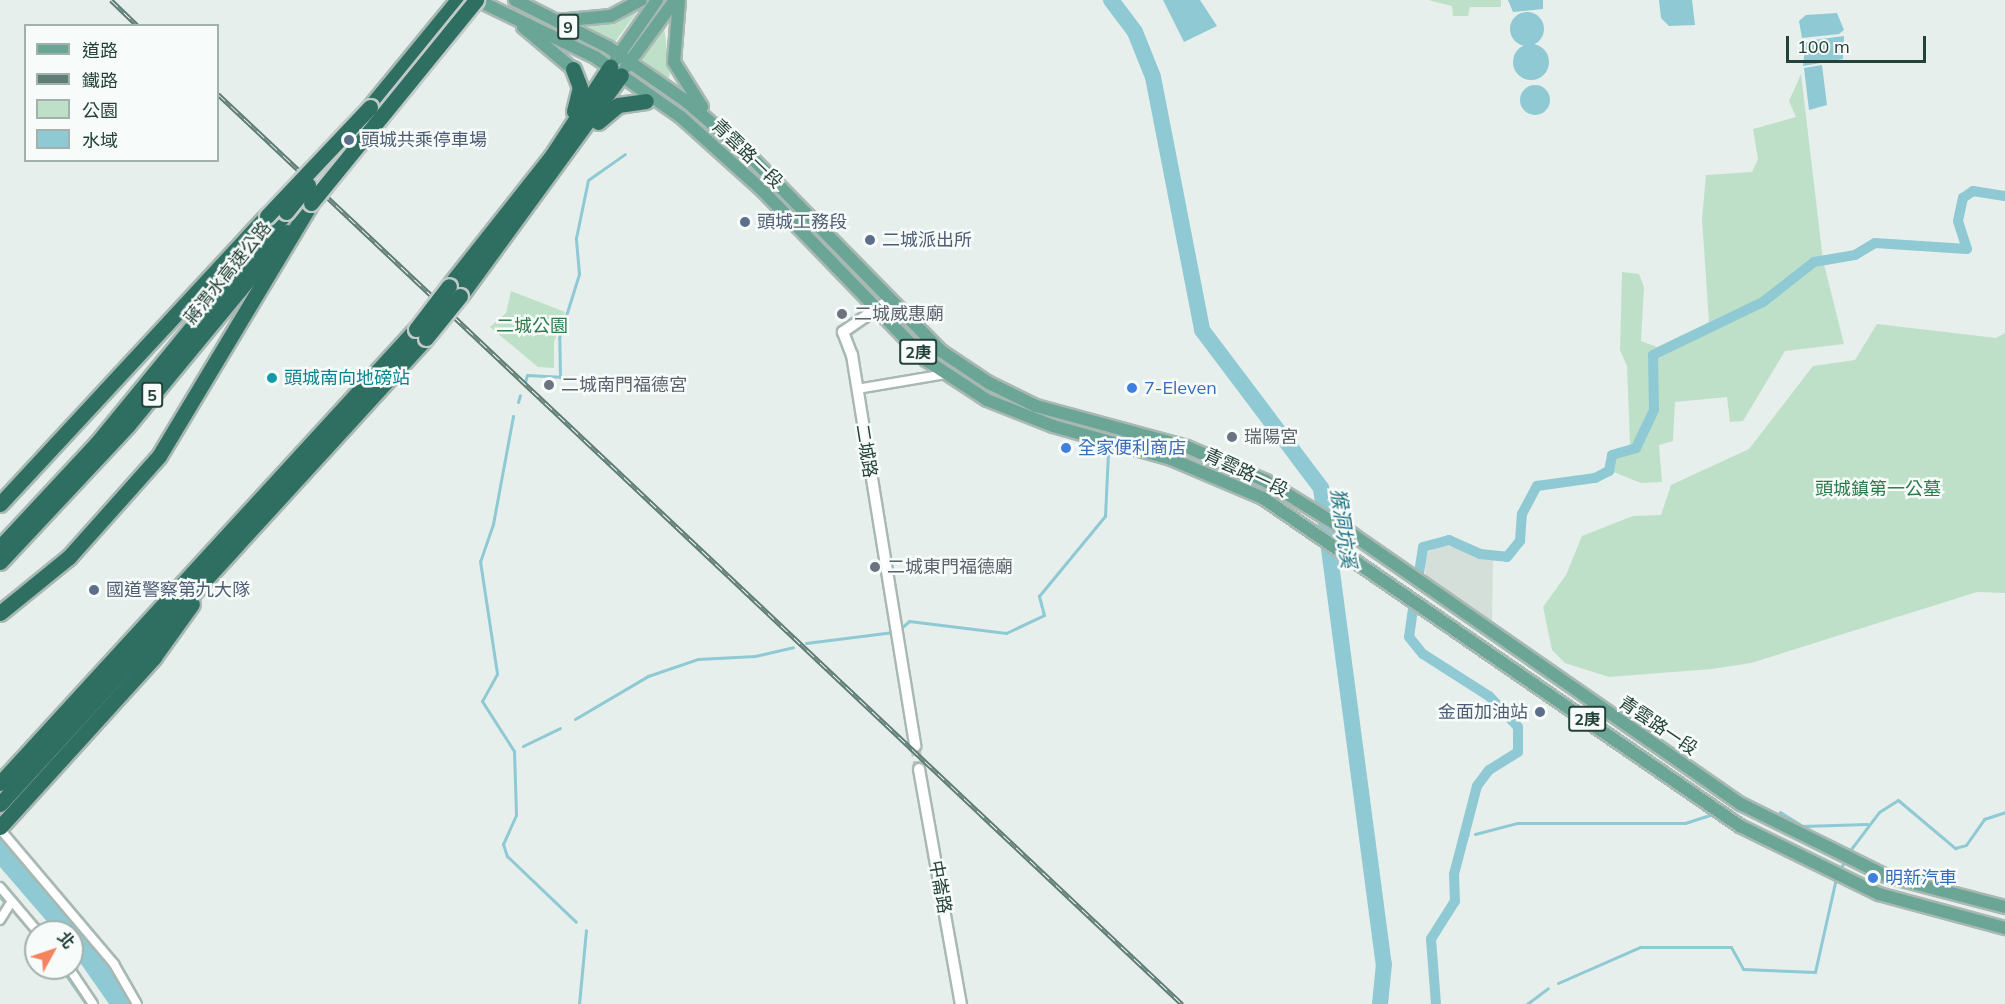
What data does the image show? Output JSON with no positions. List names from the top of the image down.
{
  "streets": {
    "highway": ["蔣渭水高速公路", "5"],
    "main road": ["9", "青雲路一段", "2庚"],
    "street": ["二城路", "中崙路"]
  },
  "crossings": [
    ["青雲路一段", "蔣渭水高速公路"],
    ["青雲路一段", "二城路"]
  ],
  "water": ["猴洞坑溪"],
  "parks": ["二城公園", "頭城鎮第一公墓"],
  "places": [
    "頭城共乘停車場",
    "頭城工務段",
    "二城派出所",
    "二城威惠廟",
    "頭城南向地磅站",
    "二城南門福德宮",
    "7-Eleven",
    "瑞陽宮",
    "全家便利商店",
    "二城東門福德廟",
    "國道警察第九大隊",
    "金面加油站",
    "明新汽車"
  ],
  "legend": [
    "道路",
    "鐵路",
    "公園",
    "水域"
  ],
  "scale_bar": "100 m",
  "north": "top right"
}
